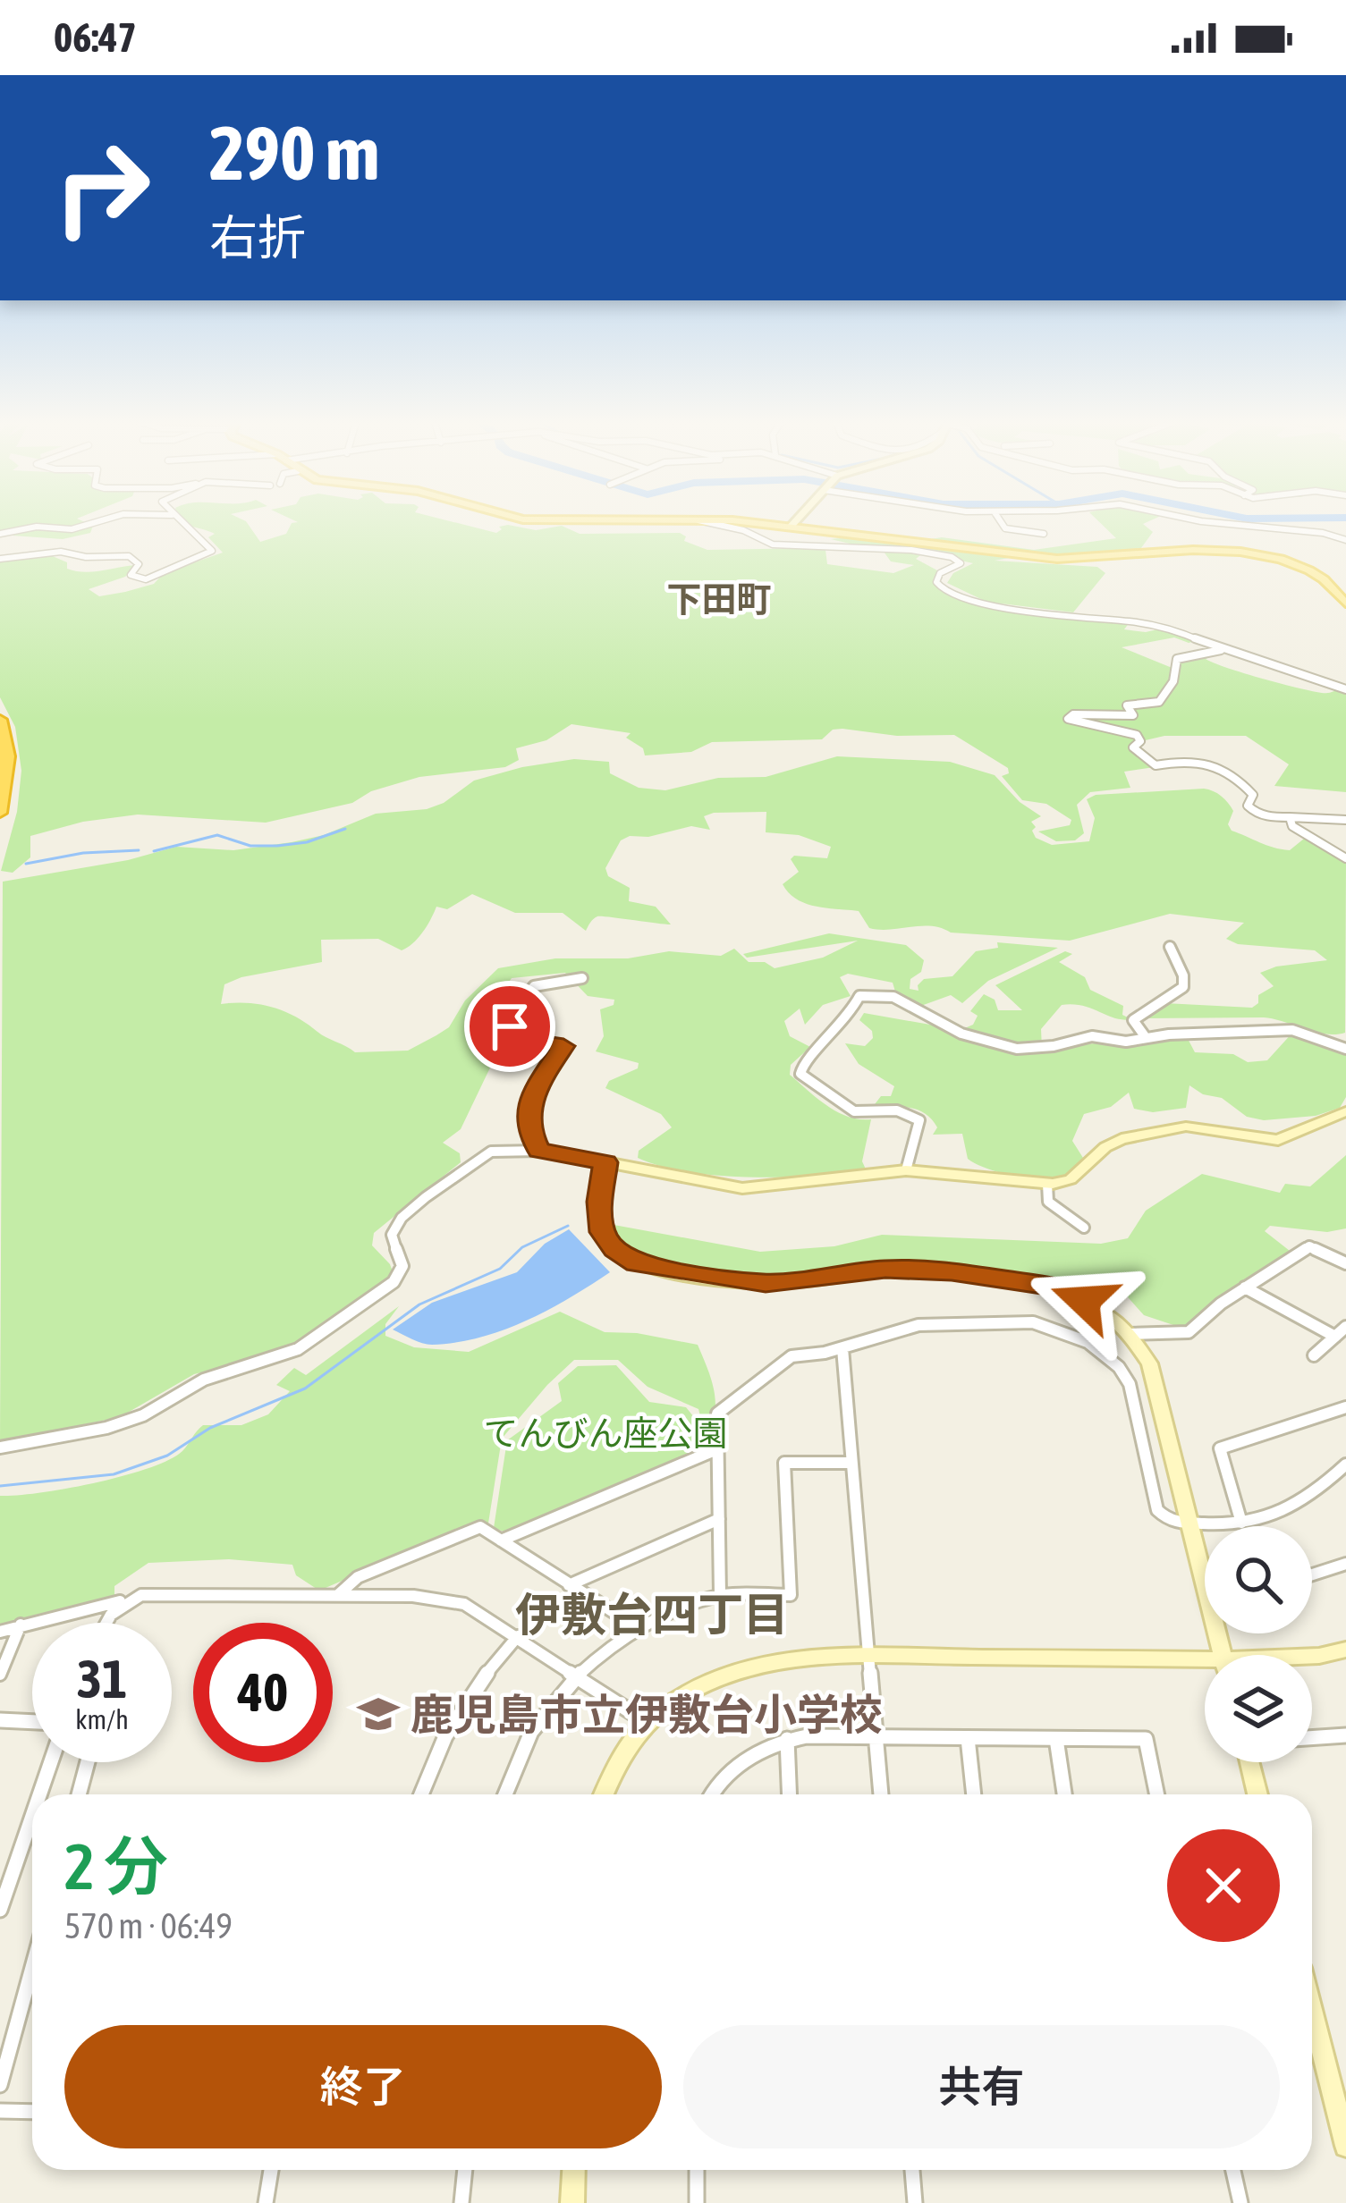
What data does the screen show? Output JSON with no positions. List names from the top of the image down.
{
  "districts": ["下田町", "伊敷台四丁目"],
  "parks": ["てんびん座公園"],
  "places": {
    "school or university": ["鹿児島市立伊敷台小学校"]
  },
  "page": {
    "status": "06:47",
    "turn": ["290 m", "右折"],
    "speed": "31 km/h",
    "limit": "40",
    "heading": ["2 分", "570 m · 06:49"],
    "buttons": ["終了", "共有"]
  }
}
